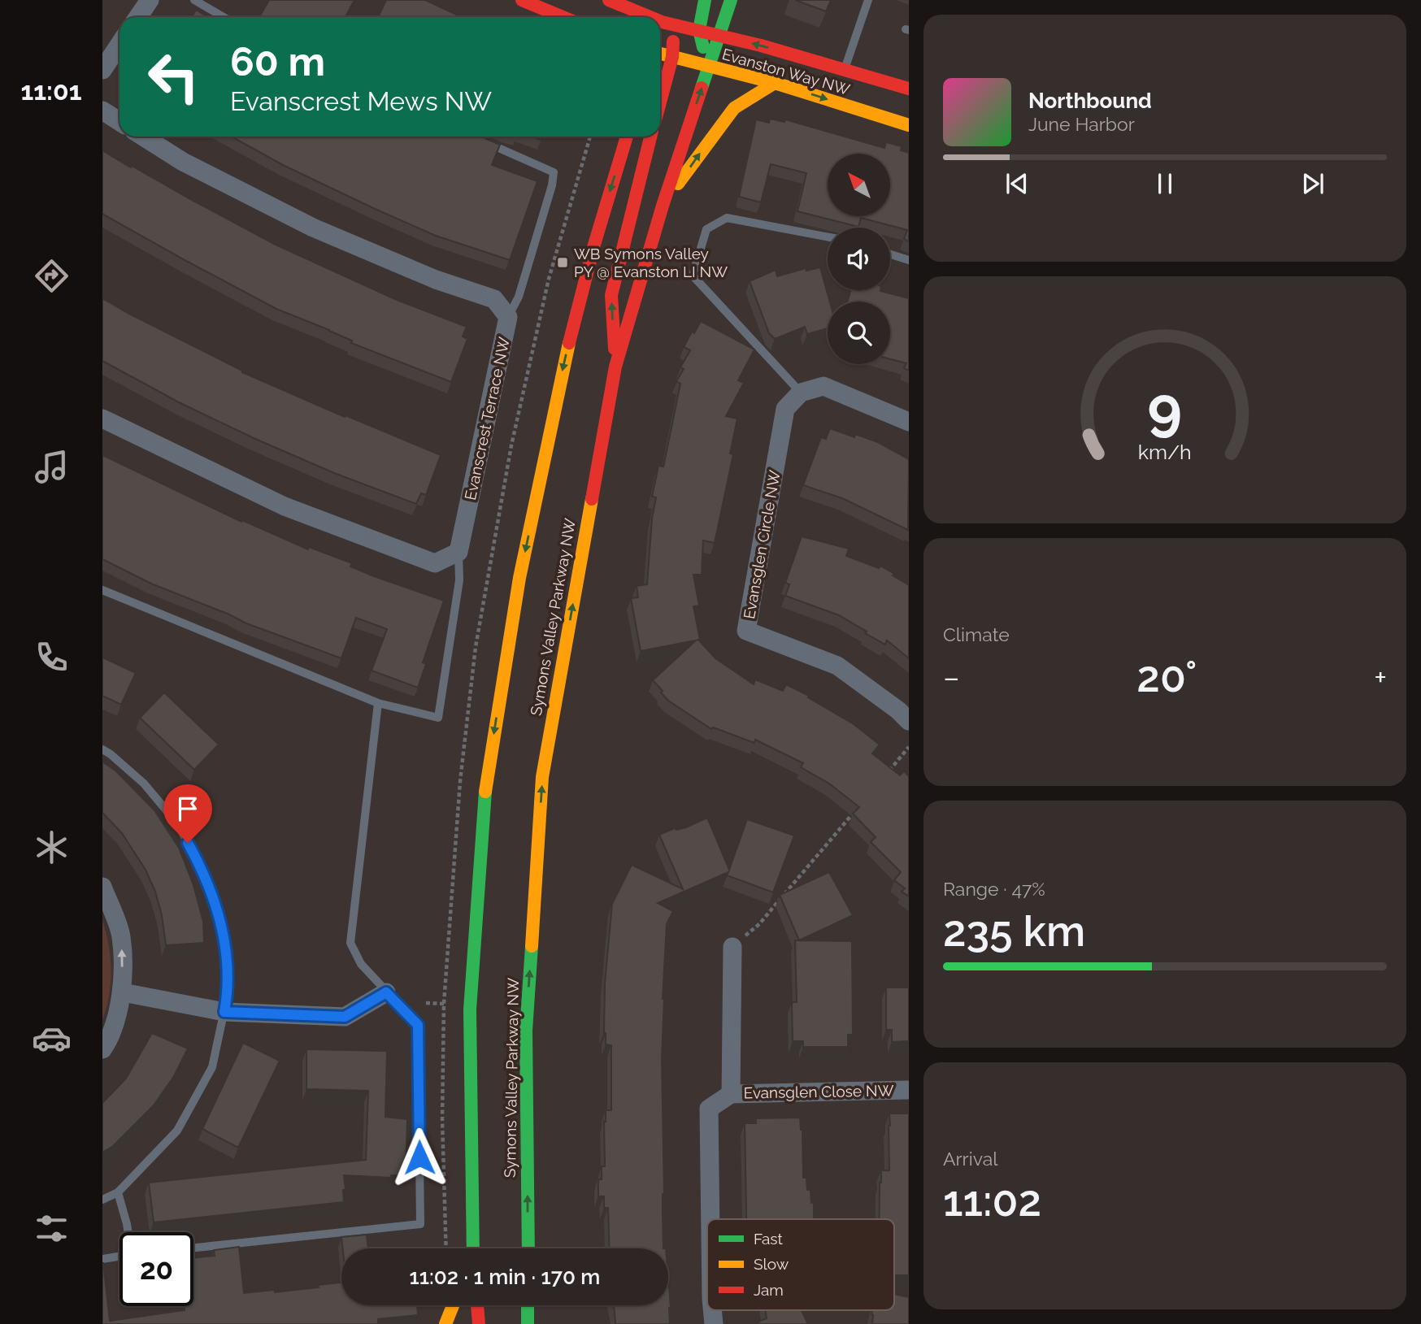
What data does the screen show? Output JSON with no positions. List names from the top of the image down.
{
  "streets": {
    "main road": ["Evanston Way NW", "Symons Valley Parkway NW"],
    "street": ["Evanscrest Terrace NW", "Evansglen Circle NW", "Evansglen Close NW"]
  },
  "crossings": [
    ["Evanston Way NW", "Symons Valley Parkway NW"]
  ],
  "places": {
    "transit": ["WB Symons Valley PY @ Evanston LI NW"]
  },
  "legend": ["Fast", "Slow", "Jam"],
  "north": "top left",
  "page": {
    "tabs": "11:01",
    "turn": ["60 m", "Evanscrest Mews NW"],
    "song": ["Northbound", "June Harbor"],
    "tile": [
      "Climate",
      ["Range · 47%", "235 km"],
      ["Arrival", "11:02"]
    ],
    "heat": ["−", "20°", "+"],
    "limit": "20",
    "trip": "11:02 · 1 min · 170 m",
    "gauge": ["9", "km/h"]
  }
}
